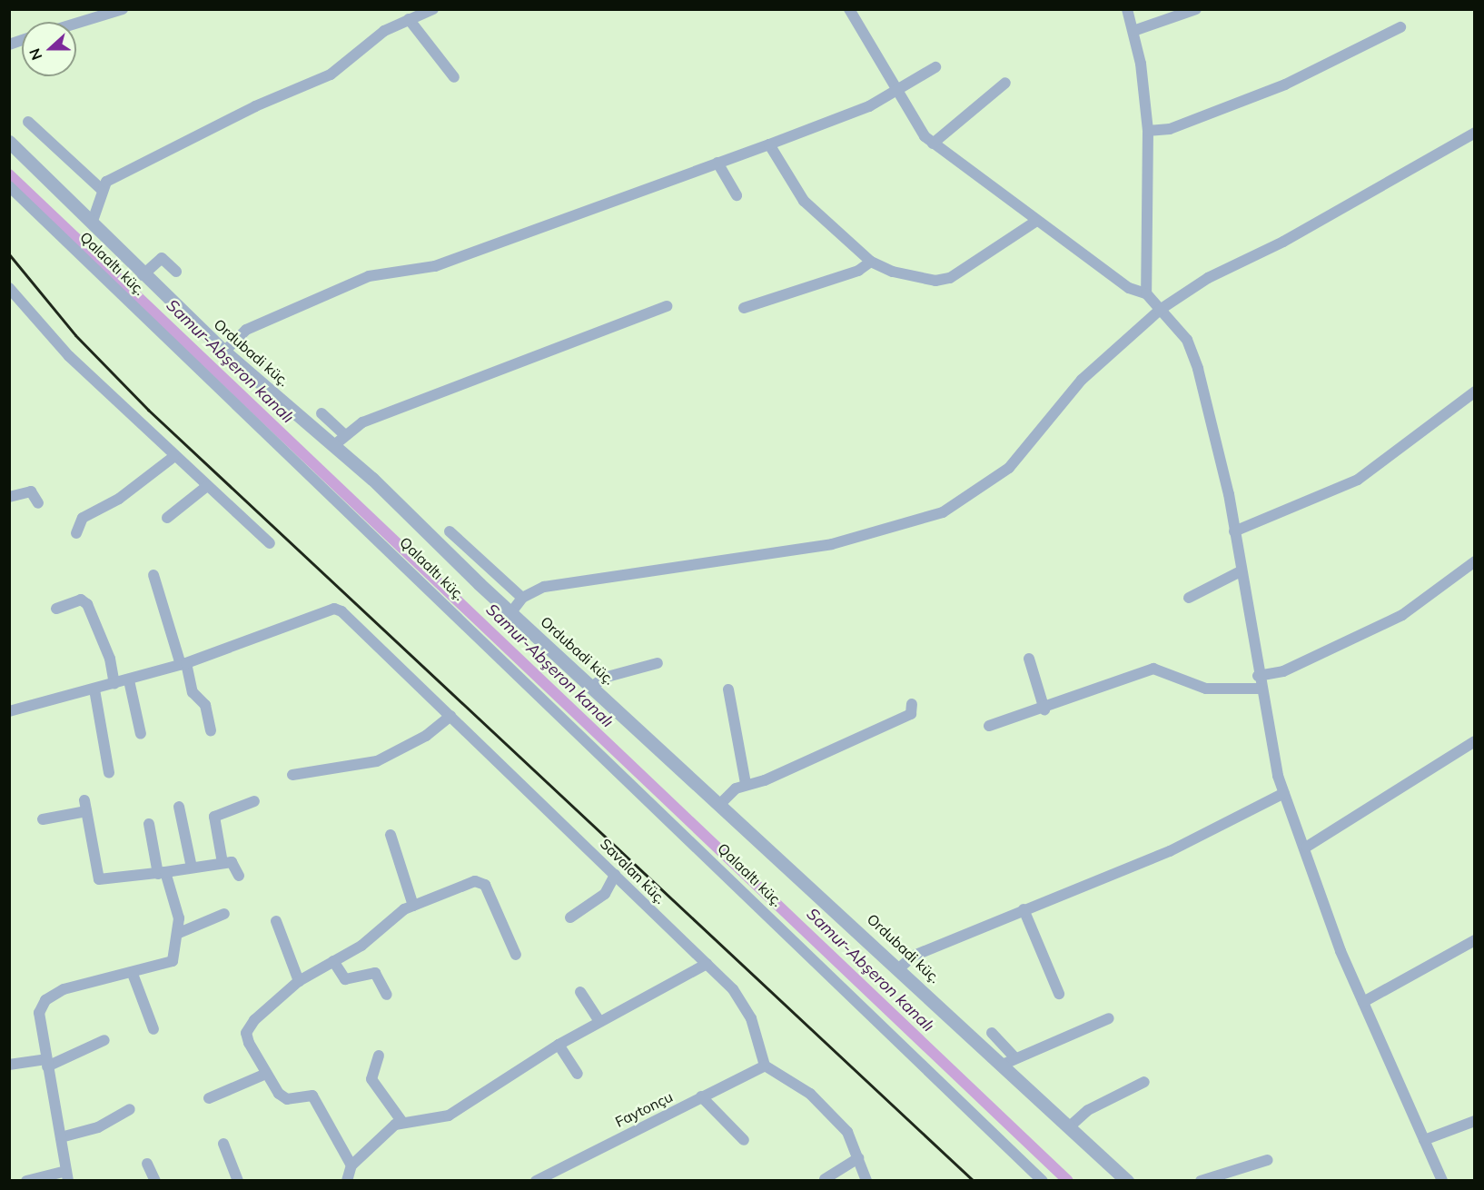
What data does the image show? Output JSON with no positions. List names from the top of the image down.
{
  "streets": {
    "street": [
      "Qalaaltı küç.",
      "Ordubadi küç.",
      "Savalan küç.",
      "Faytonçu"
    ]
  },
  "crossings": [
    ["Savalan küç.", "Faytonçu"]
  ],
  "water": ["Samur-Abşeron kanalı"],
  "north": "left"
}
